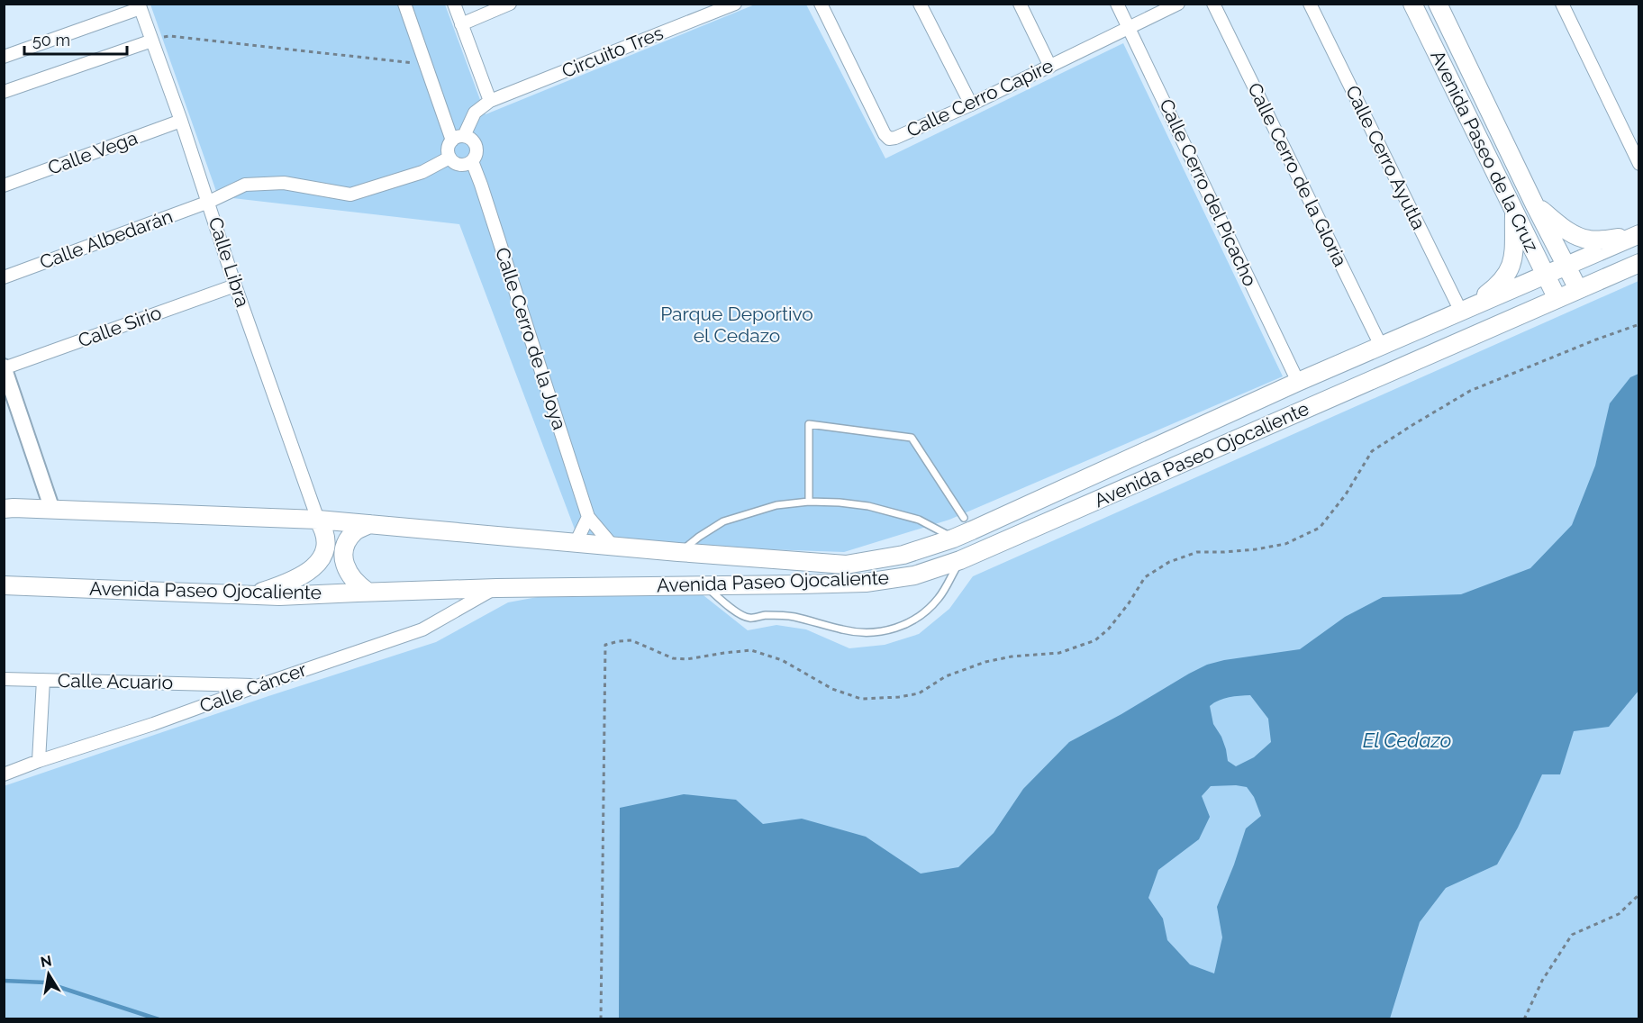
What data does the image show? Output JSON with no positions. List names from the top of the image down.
{
  "streets": {
    "main road": ["Avenida Paseo de la Cruz", "Avenida Paseo Ojocaliente"],
    "street": [
      "Circuito Tres",
      "Calle Cerro Capire",
      "Calle Vega",
      "Calle Cerro Ayutla",
      "Calle Cerro de la Gloria",
      "Calle Cerro del Picacho",
      "Calle Albedarán",
      "Calle Libra",
      "Calle Sirio",
      "Calle Cerro de la Joya",
      "Calle Acuario",
      "Calle Cáncer"
    ]
  },
  "crossings": [
    ["Calle Cerro Capire", "Calle Cerro del Picacho"],
    ["Avenida Paseo de la Cruz", "Avenida Paseo Ojocaliente"],
    ["Calle Vega", "Calle Libra"],
    ["Calle Cerro Ayutla", "Avenida Paseo Ojocaliente"],
    ["Calle Cerro de la Gloria", "Avenida Paseo Ojocaliente"],
    ["Calle Cerro del Picacho", "Avenida Paseo Ojocaliente"],
    ["Calle Albedarán", "Calle Libra"],
    ["Calle Albedarán", "Calle Cerro de la Joya"],
    ["Calle Libra", "Calle Sirio"],
    ["Calle Libra", "Avenida Paseo Ojocaliente"],
    ["Avenida Paseo Ojocaliente", "Calle Cáncer"],
    ["Calle Acuario", "Calle Cáncer"]
  ],
  "water": ["El Cedazo"],
  "parks": ["Parque Deportivo el Cedazo"],
  "scale_bar": "50 m",
  "north": "top"
}
